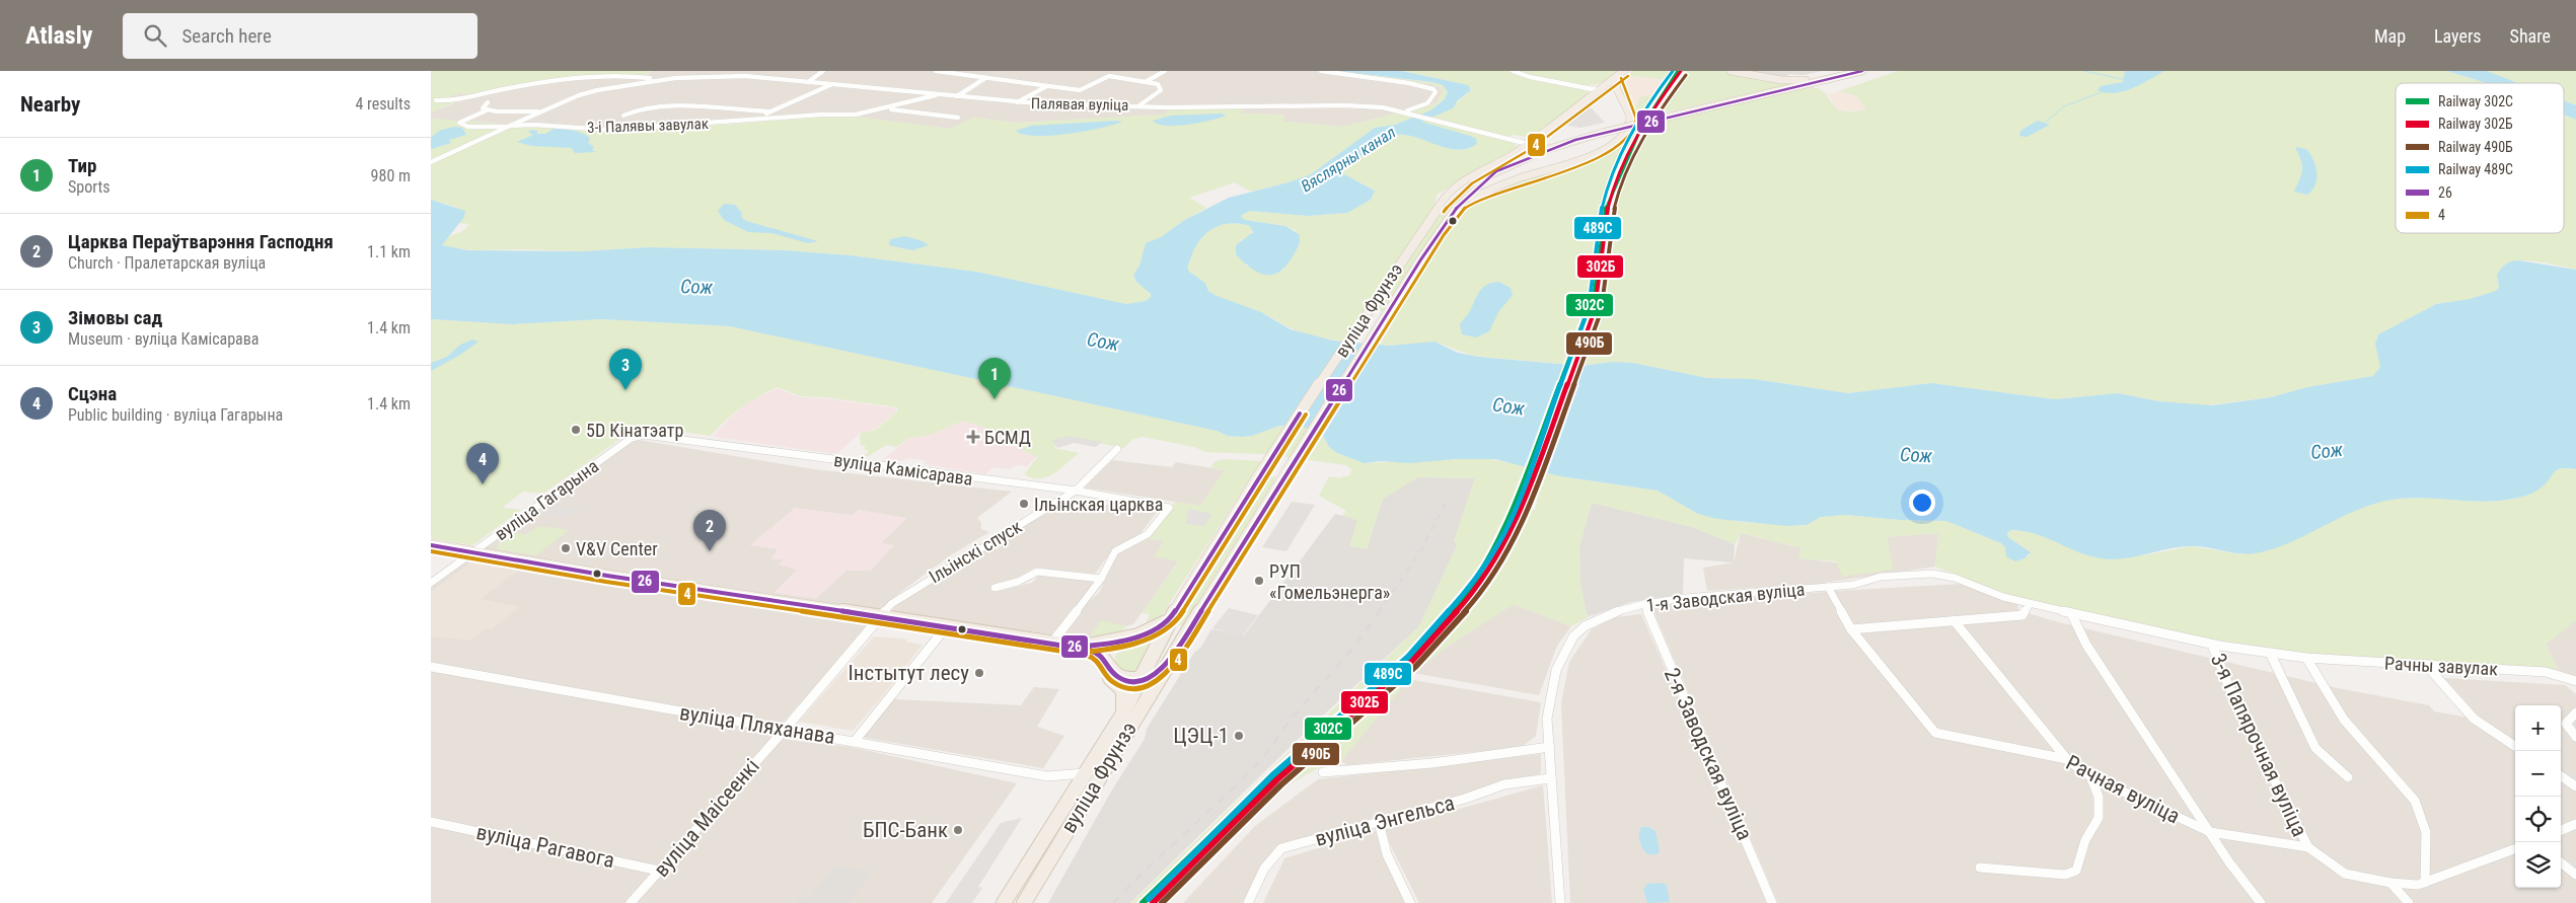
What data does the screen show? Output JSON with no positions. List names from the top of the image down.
{
  "streets": {
    "main road": ["вуліца Фрунзэ"],
    "street": [
      "Палявая вуліца",
      "3-і Палявы завулак",
      "вуліца Камісарава",
      "вуліца Гагарына",
      "Ільінскі спуск",
      "1-я Заводская вуліца",
      "Рачны завулак",
      "вуліца Пляханава",
      "3-я Папярочная вуліца",
      "2-я Заводская вуліца",
      "Рачная вуліца",
      "вуліца Маісеенкі",
      "вуліца Энгельса",
      "вуліца Рагавога"
    ]
  },
  "crossings": [
    ["Палявая вуліца", "3-і Палявы завулак"],
    ["Палявая вуліца", "вуліца Фрунзэ"],
    ["вуліца Фрунзэ", "вуліца Пляханава"],
    ["вуліца Камісарава", "вуліца Гагарына"],
    ["вуліца Камісарава", "Ільінскі спуск"],
    ["Ільінскі спуск", "вуліца Маісеенкі"],
    ["1-я Заводская вуліца", "Рачны завулак"],
    ["1-я Заводская вуліца", "3-я Папярочная вуліца"],
    ["1-я Заводская вуліца", "2-я Заводская вуліца"],
    ["1-я Заводская вуліца", "Рачная вуліца"],
    ["1-я Заводская вуліца", "вуліца Энгельса"],
    ["Рачны завулак", "3-я Папярочная вуліца"],
    ["вуліца Пляханава", "вуліца Маісеенкі"],
    ["3-я Папярочная вуліца", "Рачная вуліца"],
    ["вуліца Маісеенкі", "вуліца Рагавога"]
  ],
  "water": ["Вяслярны канал", "Сож"],
  "places": {
    "other": [
      "5D Кінатэатр",
      "Ільінская царква",
      "V&V Center",
      "РУП «Гомельэнерга»",
      "Інстытут лесу",
      "ЦЭЦ-1",
      "БПС-Банк"
    ],
    "health": ["БСМД"]
  },
  "lines": [
    "rail line 302С",
    "rail line 302Б",
    "rail line 489С",
    "transit line 26",
    "rail line 490Б",
    "transit line 4"
  ],
  "legend": [
    "Railway 302С",
    "Railway 302Б",
    "Railway 490Б",
    "Railway 489С",
    "26",
    "4"
  ],
  "page": {
    "header": "Atlasly",
    "search": "Search here",
    "nav": ["Map", "Layers", "Share"],
    "heading": ["Nearby", "4 results"],
    "list": [
      {
        "mark": "1",
        "name": "Тир",
        "note": "Sports",
        "value": "980 m"
      },
      {
        "mark": "2",
        "name": "Царква Пераўтварэння Гасподня",
        "note": "Church · Пралетарская вуліца",
        "value": "1.1 km"
      },
      {
        "mark": "3",
        "name": "Зімовы сад",
        "note": "Museum · вуліца Камісарава",
        "value": "1.4 km"
      },
      {
        "mark": "4",
        "name": "Сцэна",
        "note": "Public building · вуліца Гагарына",
        "value": "1.4 km"
      }
    ],
    "pins": [
      "3",
      "1",
      "4",
      "2"
    ],
    "map_buttons": ["+", "−"]
  }
}
